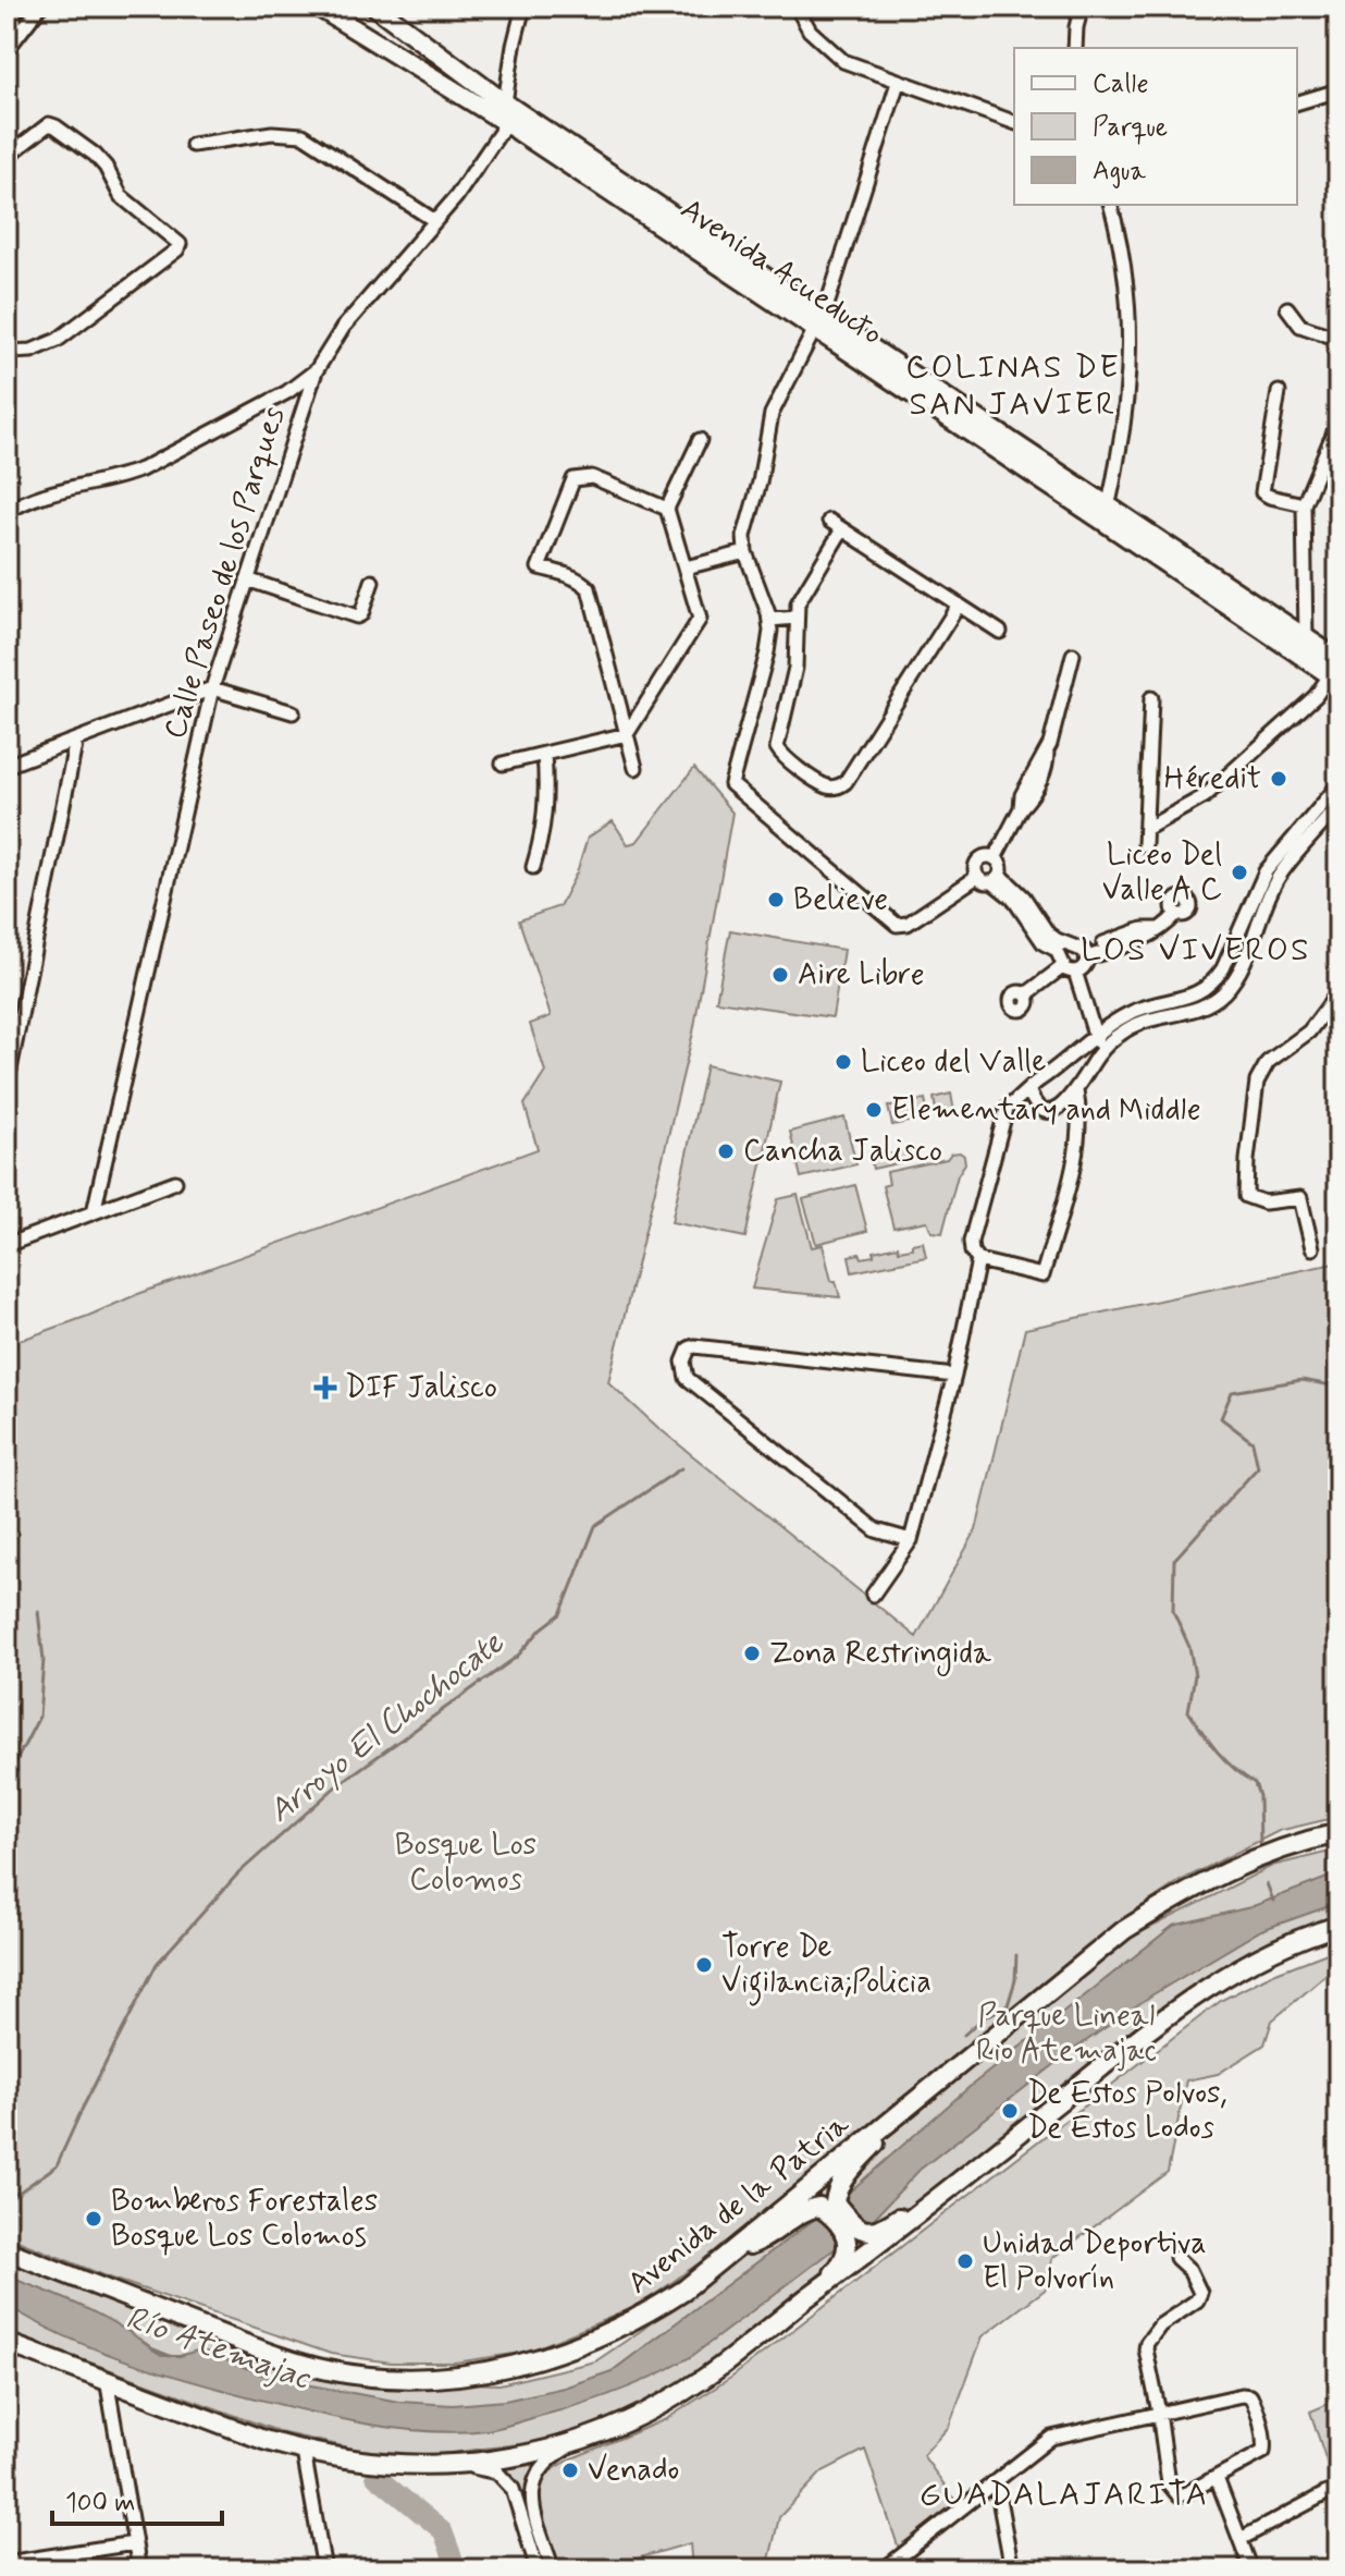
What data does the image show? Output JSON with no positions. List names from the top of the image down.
{
  "streets": {
    "main road": ["Avenida Acueducto", "Avenida de la Patria"],
    "street": ["Calle Paseo de los Parques"]
  },
  "crossings": [
    ["Avenida Acueducto", "Calle Paseo de los Parques"]
  ],
  "districts": ["COLINAS DE SAN JAVIER", "LOS VIVEROS", "GUADALAJARITA"],
  "water": ["Arroyo El Chochocate", "Río Atemajac"],
  "parks": ["Bosque Los Colomos", "Parque Lineal Rio Atemajac"],
  "places": {
    "other": [
      "Héredit",
      "Liceo Del Valle A C",
      "Believe",
      "Aire Libre",
      "Liceo del Valle",
      "Elementary and Middle",
      "Cancha Jalisco",
      "Zona Restringida",
      "Torre De Vigilancia;Policia",
      "De Estos Polvos, De Estos Lodos",
      "Bomberos Forestales Bosque Los Colomos",
      "Unidad Deportiva El Polvorín",
      "Venado"
    ],
    "health": ["DIF Jalisco"]
  },
  "legend": ["Calle", "Parque", "Agua"],
  "scale_bar": "100 m"
}
